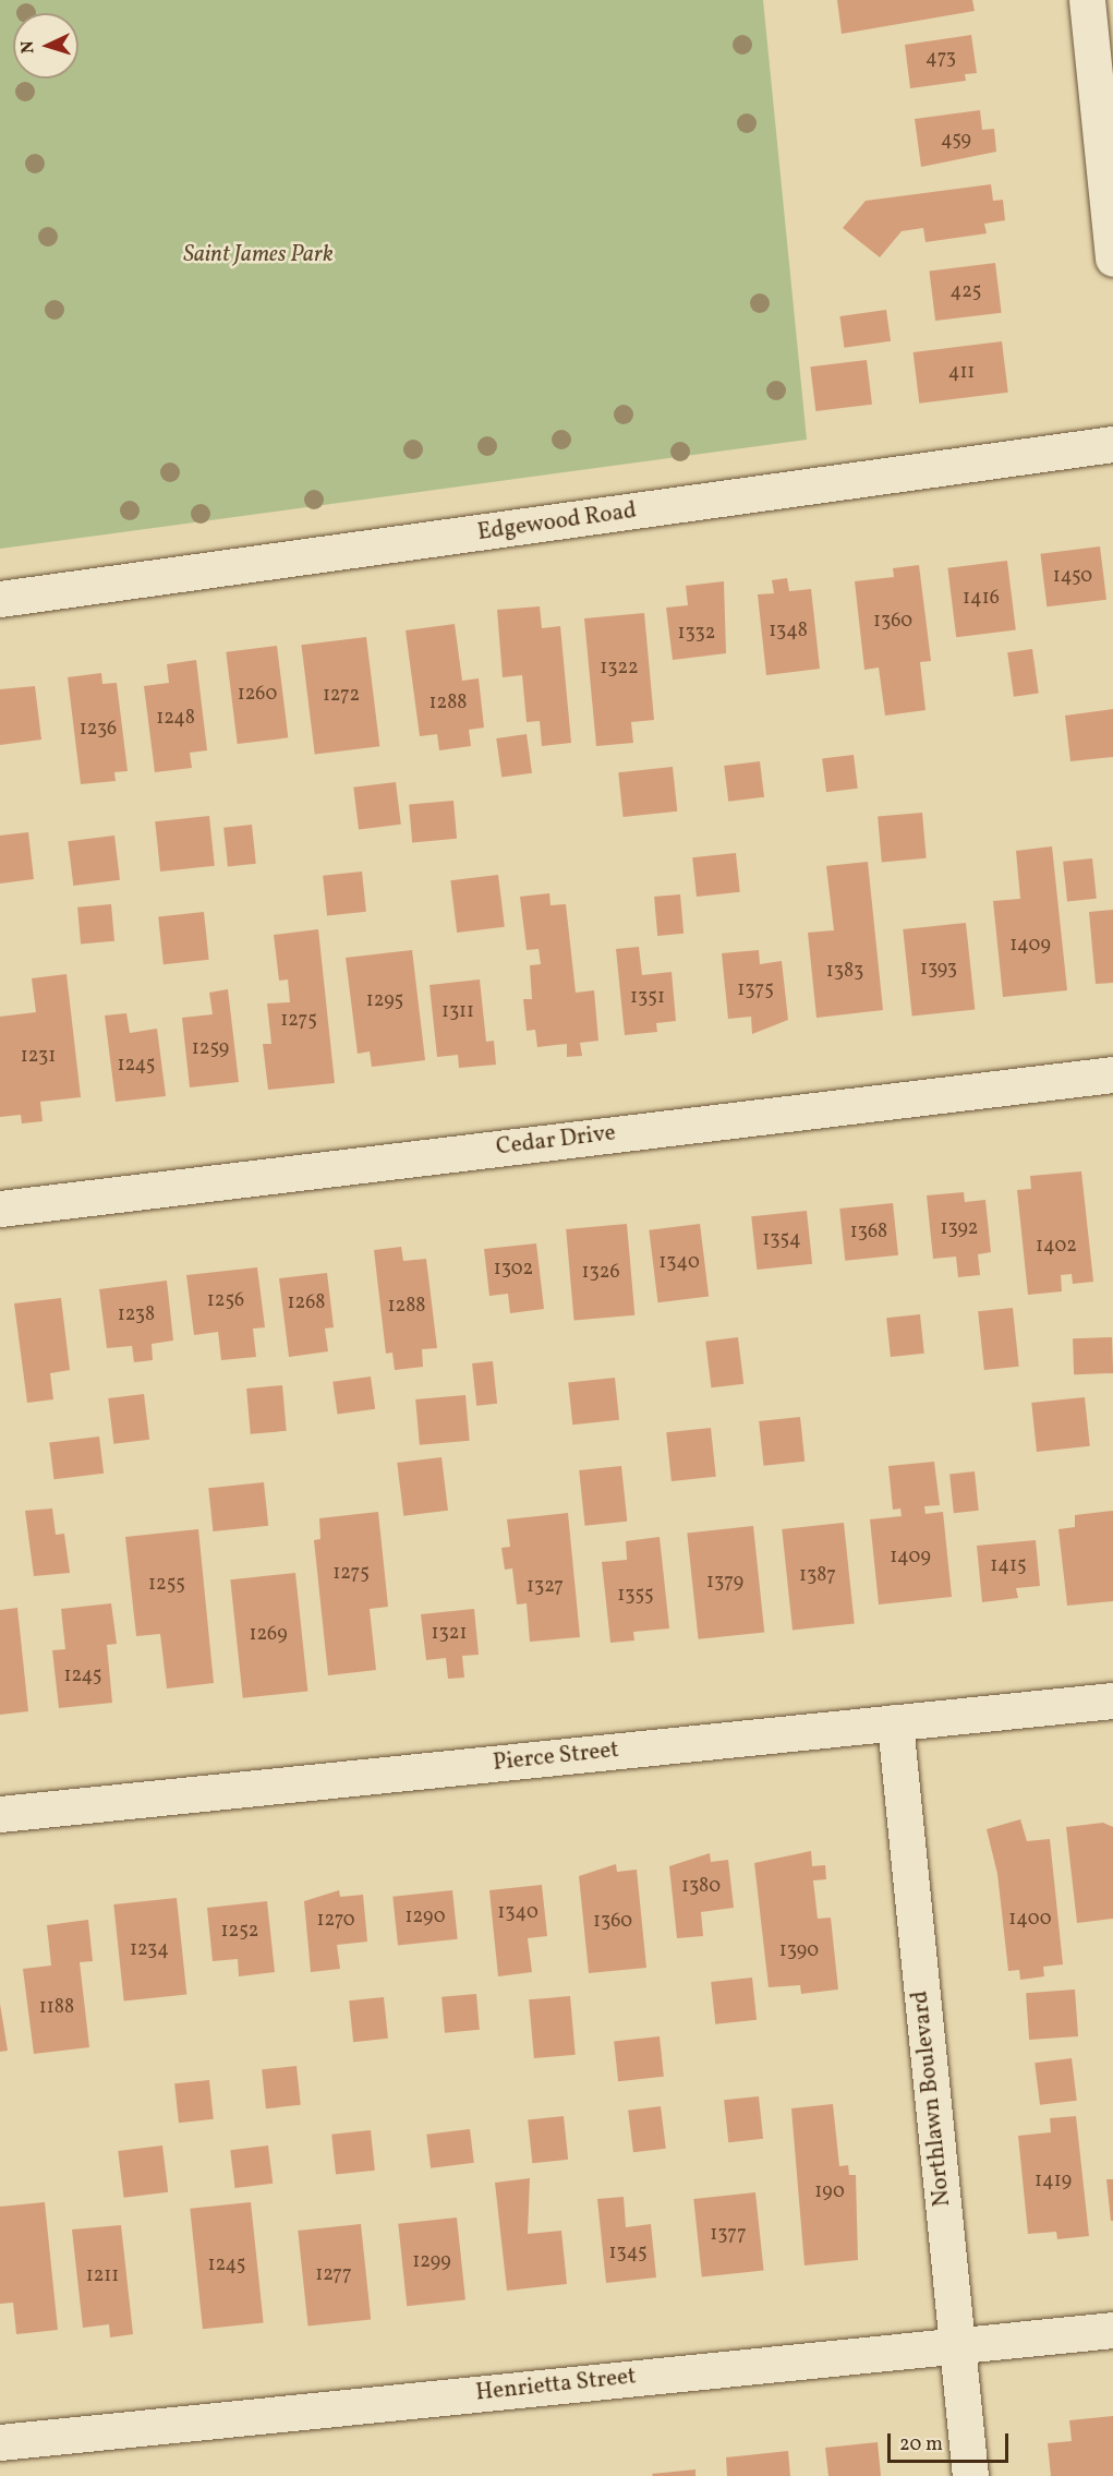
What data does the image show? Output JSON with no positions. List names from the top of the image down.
{
  "streets": {
    "street": [
      "Edgewood Road",
      "Cedar Drive",
      "Pierce Street",
      "Northlawn Boulevard",
      "Henrietta Street"
    ]
  },
  "crossings": [
    ["Pierce Street", "Northlawn Boulevard"],
    ["Northlawn Boulevard", "Henrietta Street"]
  ],
  "parks": ["Saint James Park"],
  "house_numbers": [
    "473",
    "459",
    "425",
    "411",
    "1450",
    "1416",
    "1360",
    "1348",
    "1332",
    "1322",
    "1260",
    "1272",
    "1288",
    "1248",
    "1236",
    "1409",
    "1393",
    "1383",
    "1375",
    "1351",
    "1295",
    "1311",
    "1275",
    "1259",
    "1231",
    "1245",
    "1392",
    "1368",
    "1354",
    "1402",
    "1340",
    "1302",
    "1326",
    "1256",
    "1268",
    "1288",
    "1238",
    "1409",
    "1415",
    "1275",
    "1387",
    "1379",
    "1255",
    "1327",
    "1355",
    "1321",
    "1269",
    "1245",
    "1380",
    "1340",
    "1290",
    "1400",
    "1270",
    "1360",
    "1252",
    "1234",
    "1390",
    "1188",
    "1419",
    "190",
    "1377",
    "1345",
    "1299",
    "1245",
    "1277",
    "1211"
  ],
  "scale_bar": "20 m",
  "north": "left"
}
